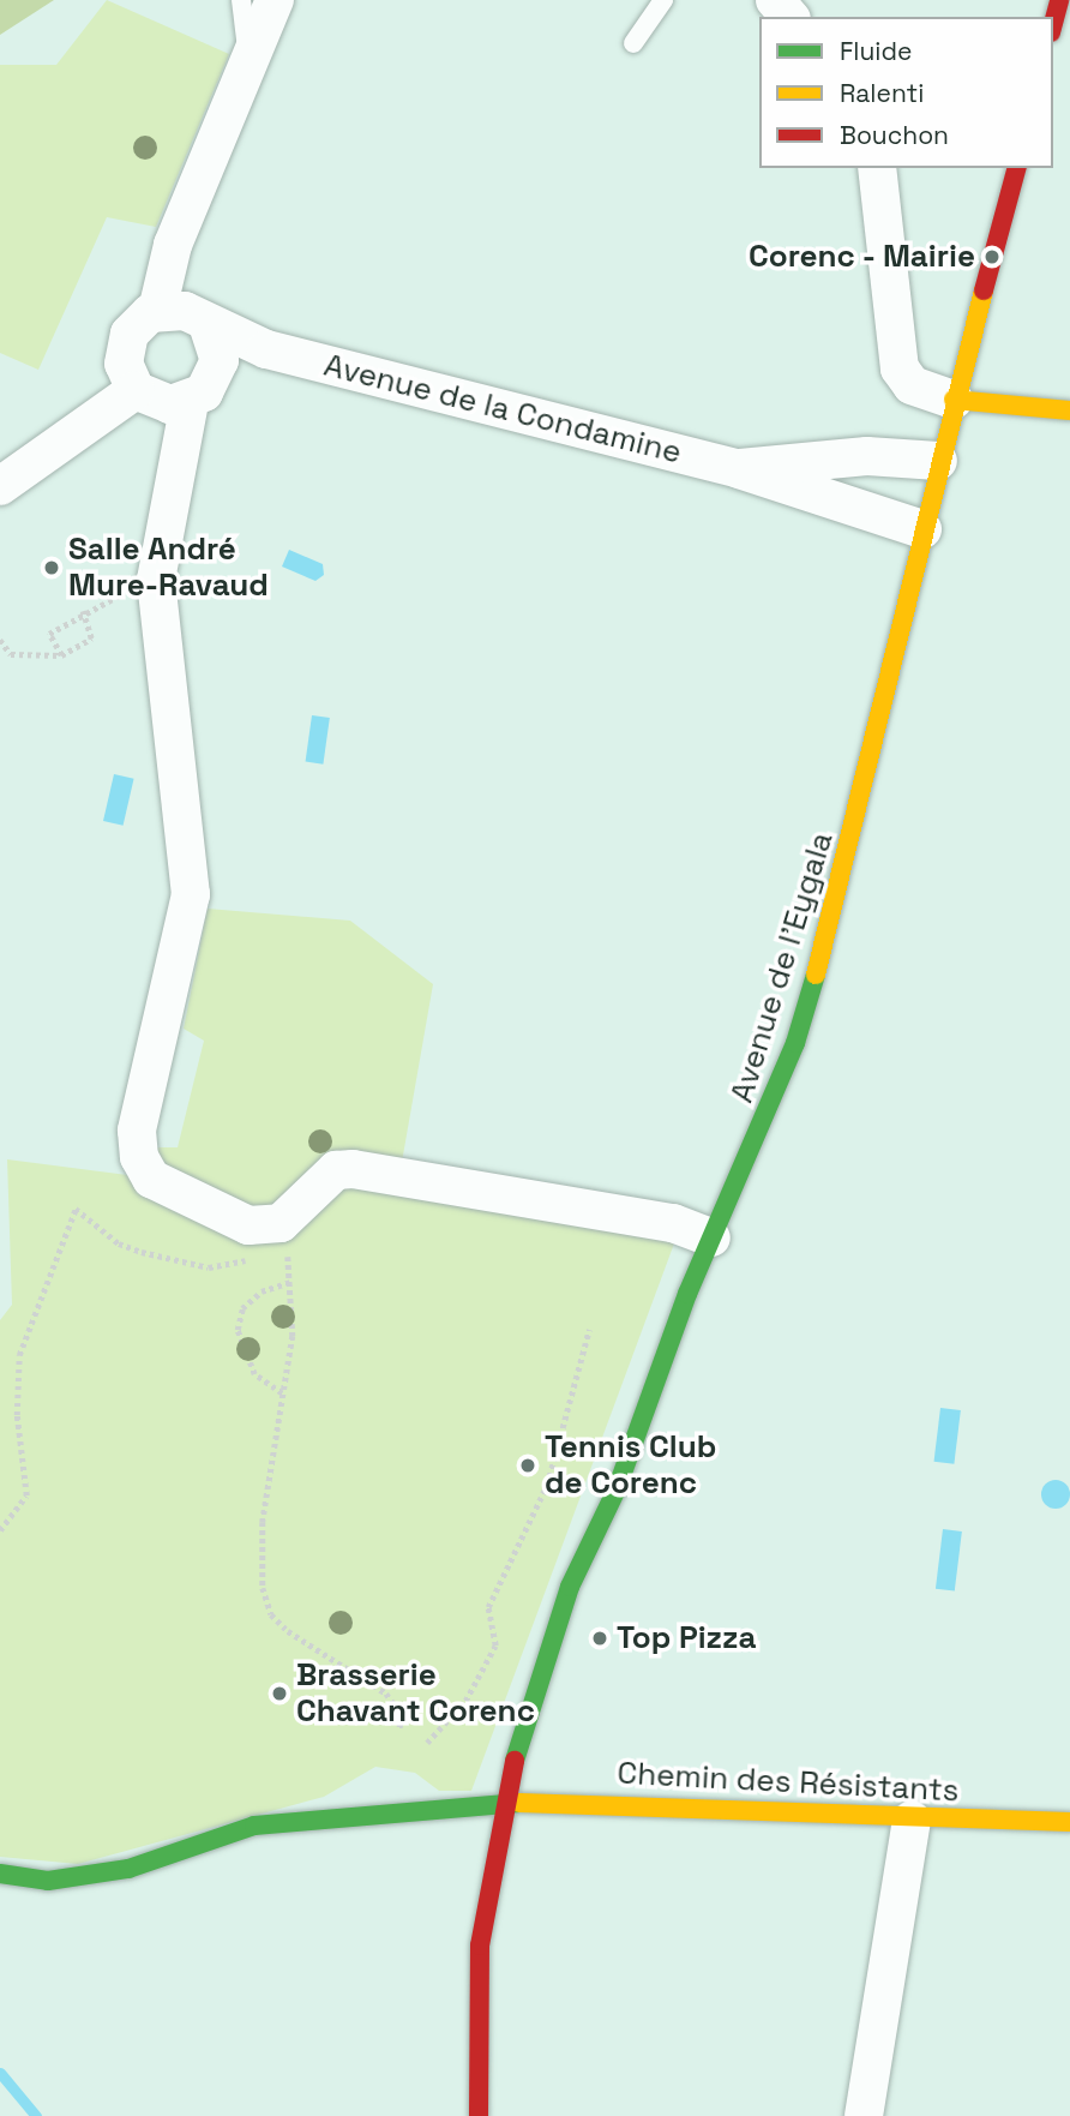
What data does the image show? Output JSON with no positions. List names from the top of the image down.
{
  "streets": {
    "street": ["Avenue de la Condamine", "Avenue de l'Eygala", "Chemin des Résistants"]
  },
  "crossings": [
    ["Avenue de la Condamine", "Avenue de l'Eygala"],
    ["Avenue de l'Eygala", "Chemin des Résistants"]
  ],
  "places": [
    "Corenc - Mairie",
    "Salle André Mure-Ravaud",
    "Tennis Club de Corenc",
    "Top Pizza",
    "Brasserie Chavant Corenc"
  ],
  "legend": ["Fluide", "Ralenti", "Bouchon"]
}
